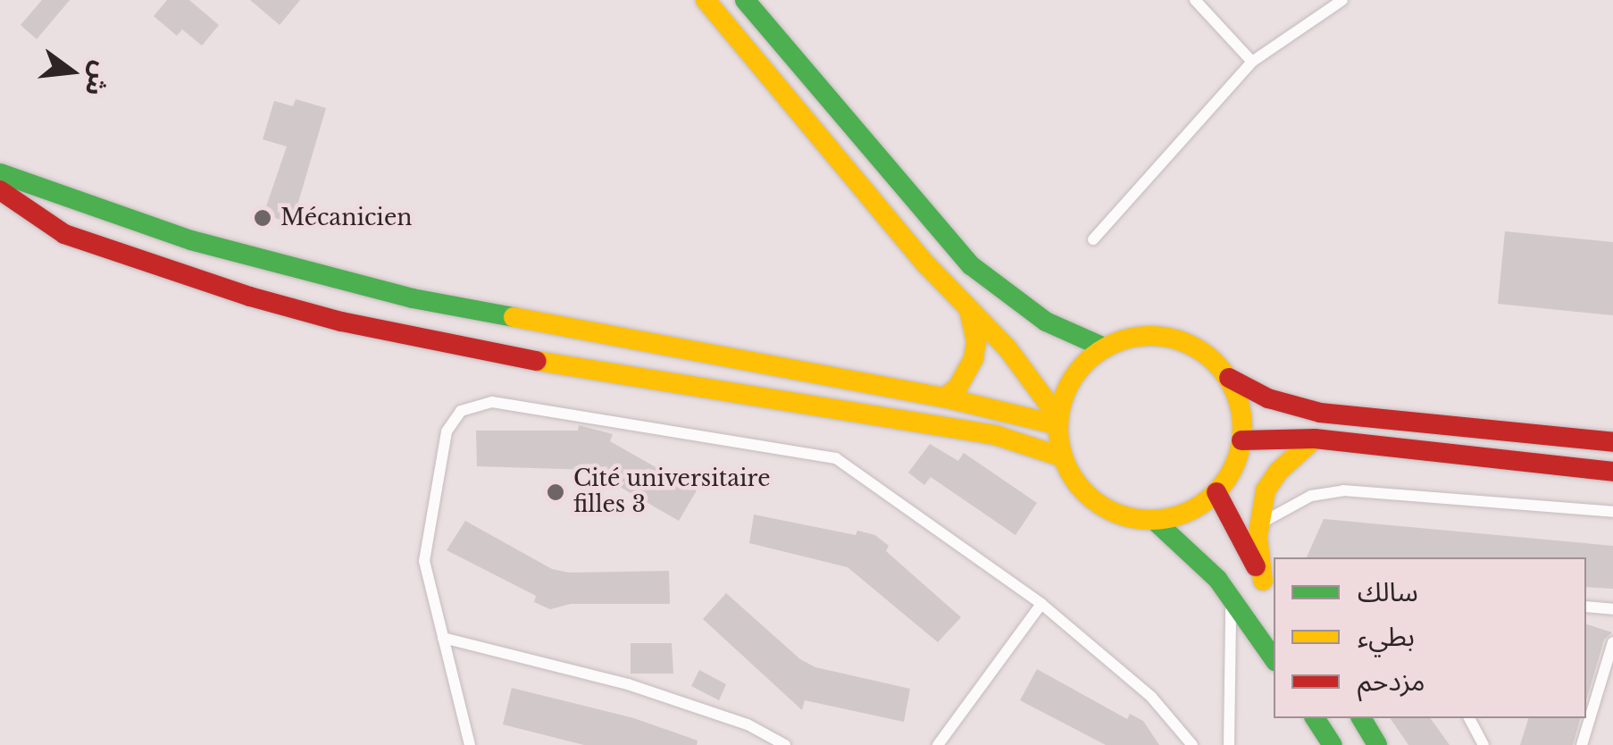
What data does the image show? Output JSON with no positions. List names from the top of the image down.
{
  "places": ["Mécanicien", "Cité universitaire filles 3"],
  "legend": ["سالك", "بطيء", "مزدحم"],
  "north": "right"
}
